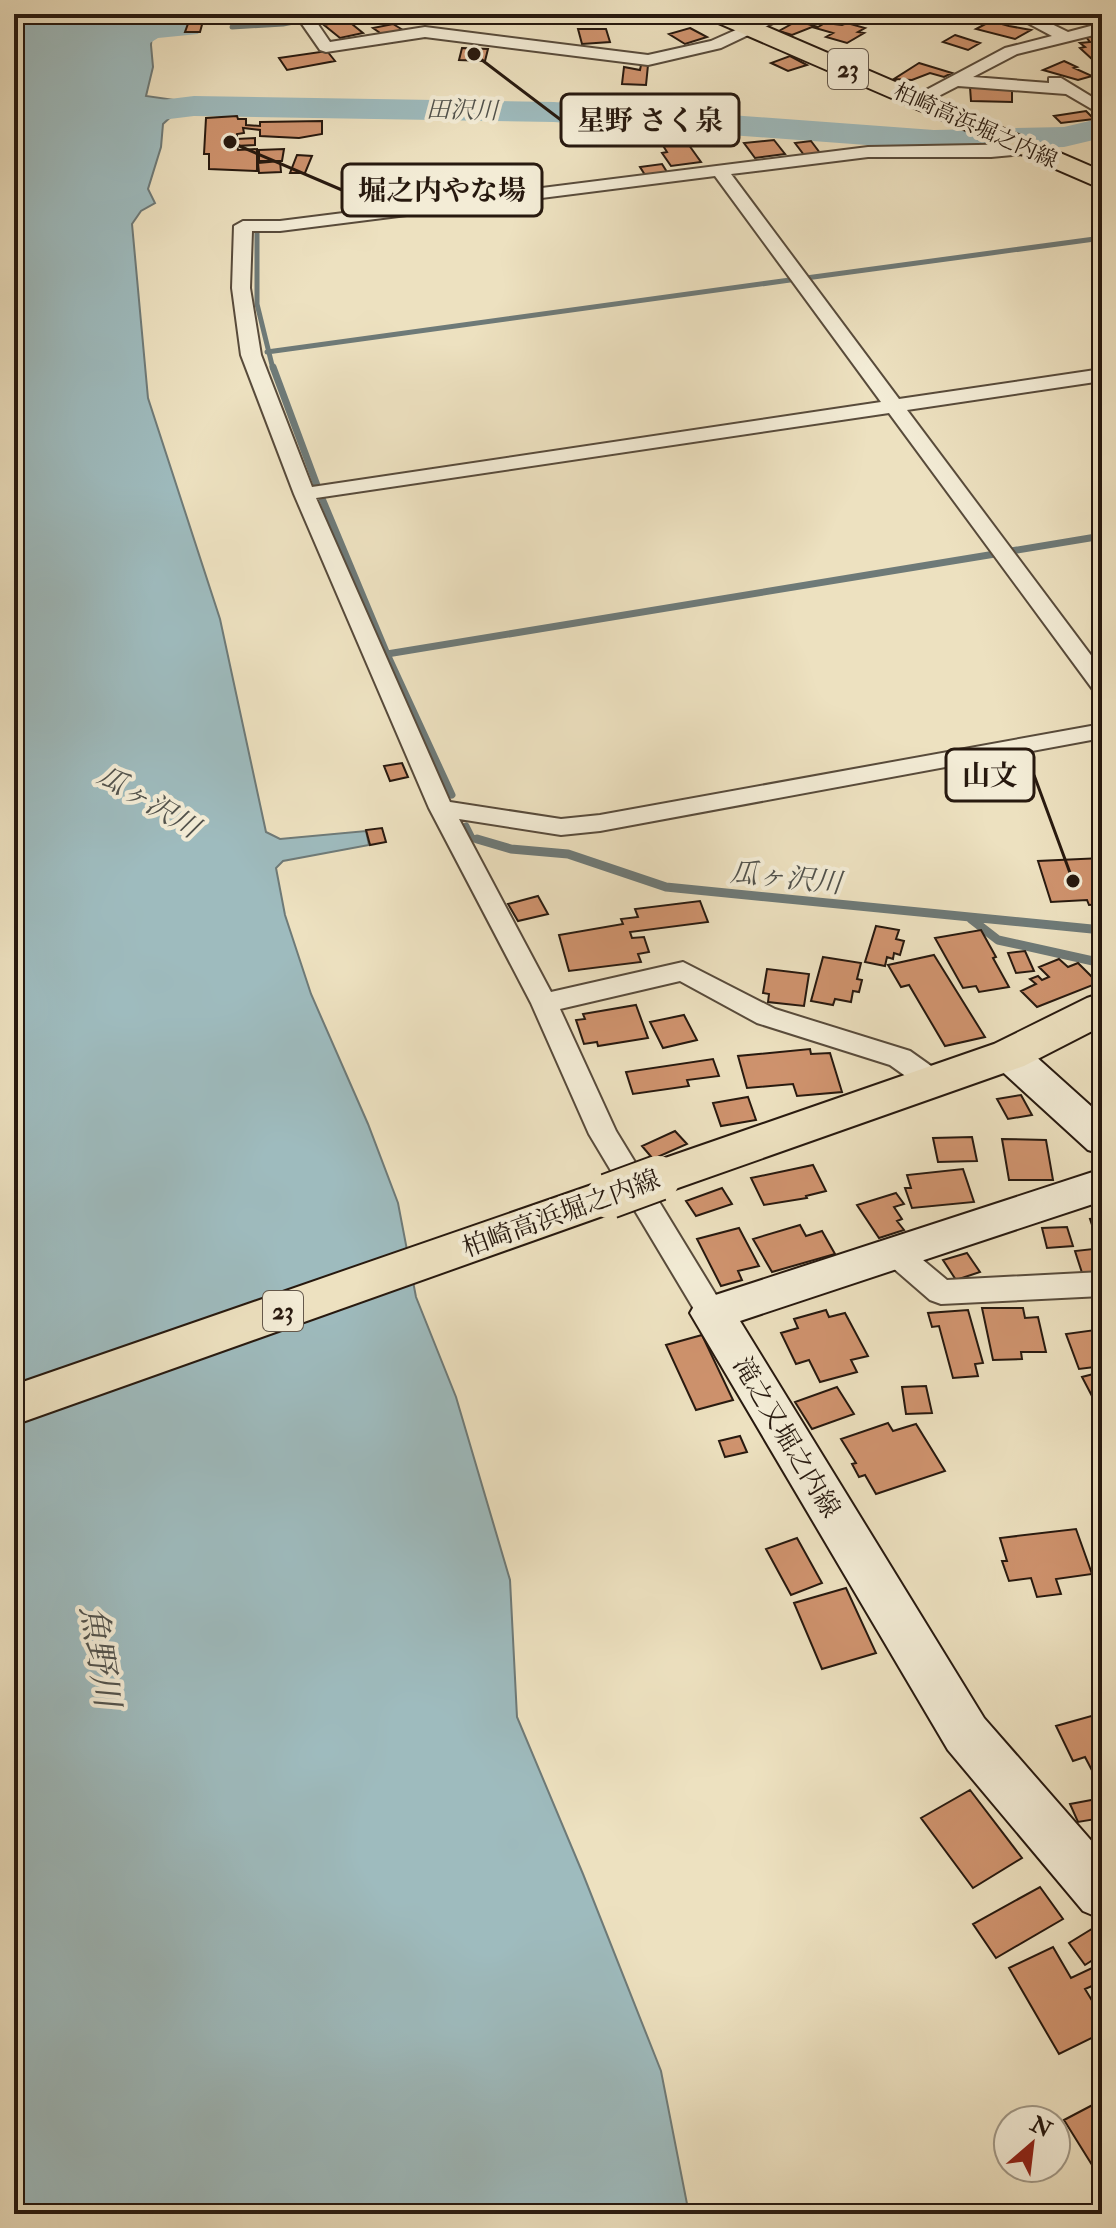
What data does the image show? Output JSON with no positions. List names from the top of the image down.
{
  "streets": {
    "main road": ["23", "柏崎高浜堀之内線", "滝之又堀之内線"]
  },
  "water": ["田沢川", "瓜ヶ沢川", "魚野川"],
  "places": ["星野 さく泉", "堀之内やな場", "山文"],
  "north": "top right"
}
